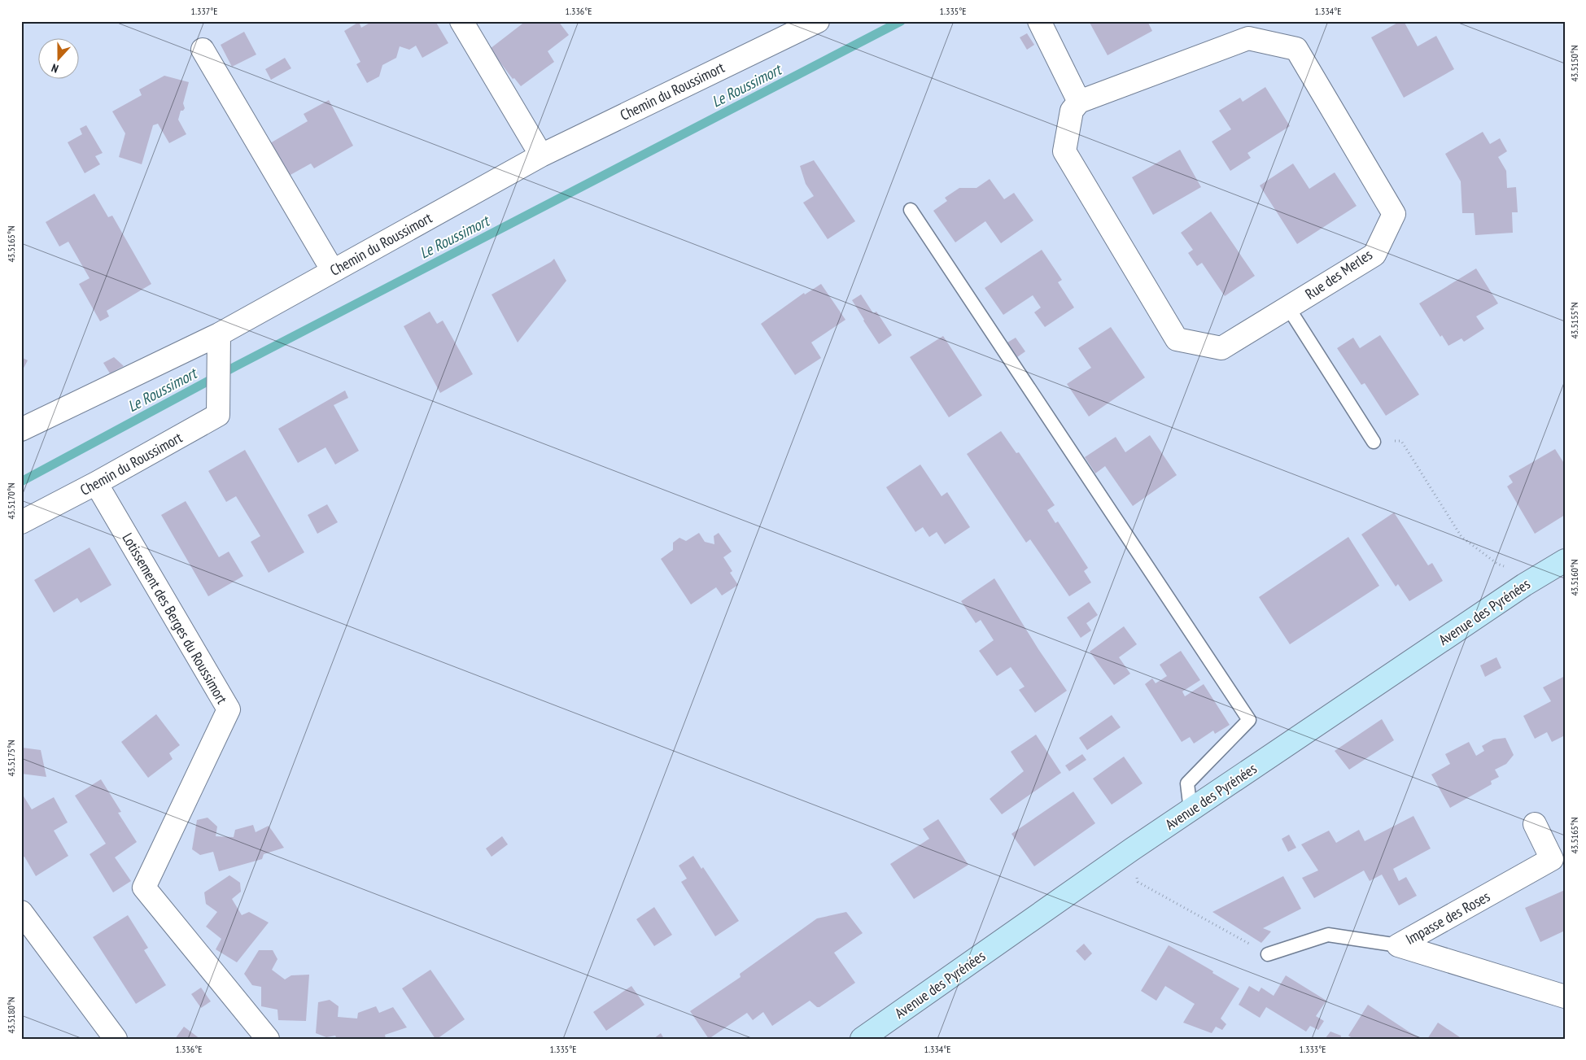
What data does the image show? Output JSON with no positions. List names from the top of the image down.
{
  "streets": {
    "main road": ["Avenue des Pyrénées"],
    "street": [
      "Chemin du Roussimort",
      "Rue des Merles",
      "Lotissement des Berges du Roussimort",
      "Impasse des Roses"
    ]
  },
  "crossings": [
    ["Chemin du Roussimort", "Lotissement des Berges du Roussimort"]
  ],
  "water": ["Le Roussimort"],
  "north": "bottom",
  "coordinates": [
    "1.337°E",
    "1.336°E",
    "1.335°E",
    "1.334°E",
    "43.5150°N",
    "43.5165°N",
    "43.5155°N",
    "43.5170°N",
    "43.5160°N",
    "43.5175°N",
    "43.5180°N",
    "1.333°E"
  ]
}
